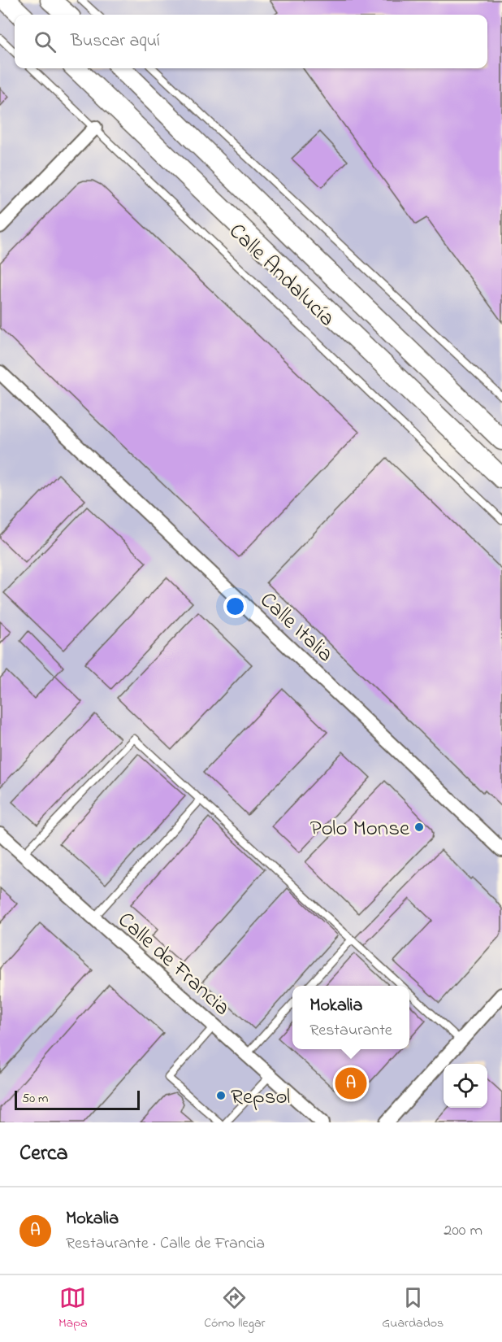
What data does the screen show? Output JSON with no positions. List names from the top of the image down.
{
  "streets": {
    "main road": ["Calle Andalucía"],
    "street": ["Calle Italia", "Calle de Francia"]
  },
  "places": ["Polo Monse", "Repsol"],
  "scale_bar": "50 m",
  "page": {
    "search": "Buscar aquí",
    "popup": ["Mokalia", "Restaurante"],
    "pins": "A",
    "scale": "50 m",
    "heading": "Cerca",
    "list": [
      {
        "mark": "A",
        "name": "Mokalia",
        "note": "Restaurante · Calle de Francia",
        "value": "200 m"
      }
    ],
    "nav": ["Mapa", "Cómo llegar", "Guardados"]
  }
}
